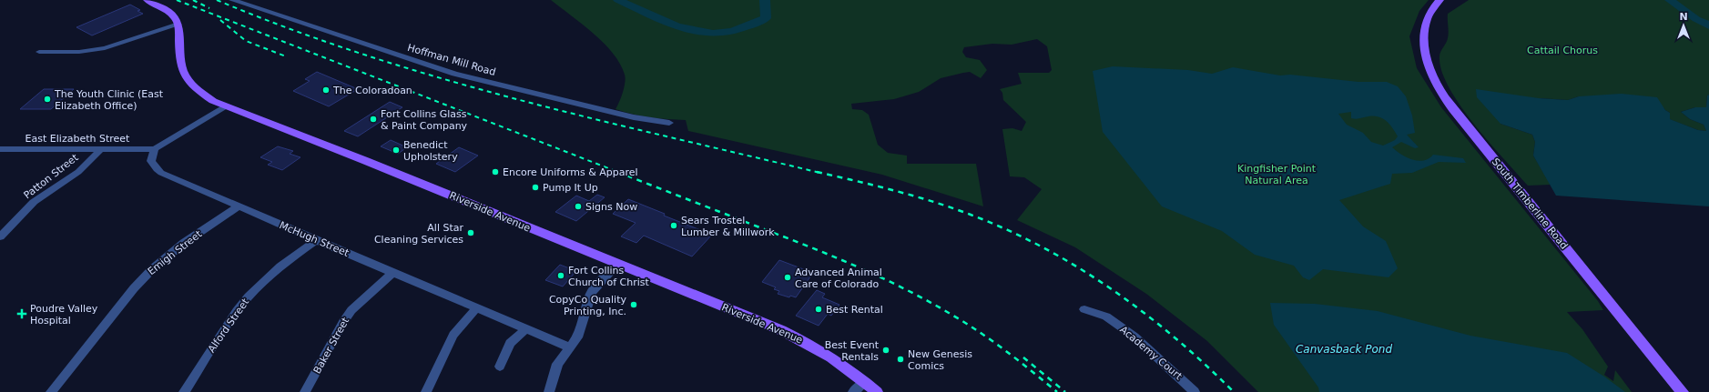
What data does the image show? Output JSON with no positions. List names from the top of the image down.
{
  "streets": {
    "main road": ["South Timberline Road", "Riverside Avenue"],
    "street": [
      "Hoffman Mill Road",
      "East Elizabeth Street",
      "Patton Street",
      "McHugh Street",
      "Emigh Street",
      "Alford Street",
      "Baker Street",
      "Academy Court"
    ]
  },
  "crossings": [
    ["East Elizabeth Street", "Patton Street"],
    ["East Elizabeth Street", "McHugh Street"],
    ["McHugh Street", "Emigh Street"],
    ["McHugh Street", "Alford Street"],
    ["McHugh Street", "Baker Street"]
  ],
  "water": ["Canvasback Pond"],
  "parks": ["Cattail Chorus", "Kingfisher Point Natural Area"],
  "places": {
    "other": [
      "The Coloradoan",
      "The Youth Clinic (East Elizabeth Office)",
      "Fort Collins Glass & Paint Company",
      "Benedict Upholstery",
      "Encore Uniforms & Apparel",
      "Pump It Up",
      "Signs Now",
      "Sears Trostel Lumber & Millwork",
      "All Star Cleaning Services",
      "Fort Collins Church of Christ",
      "Advanced Animal Care of Colorado",
      "CopyCo Quality Printing, Inc.",
      "Best Rental",
      "Best Event Rentals",
      "New Genesis Comics"
    ],
    "health": ["Poudre Valley Hospital"]
  },
  "north": "top"
}
